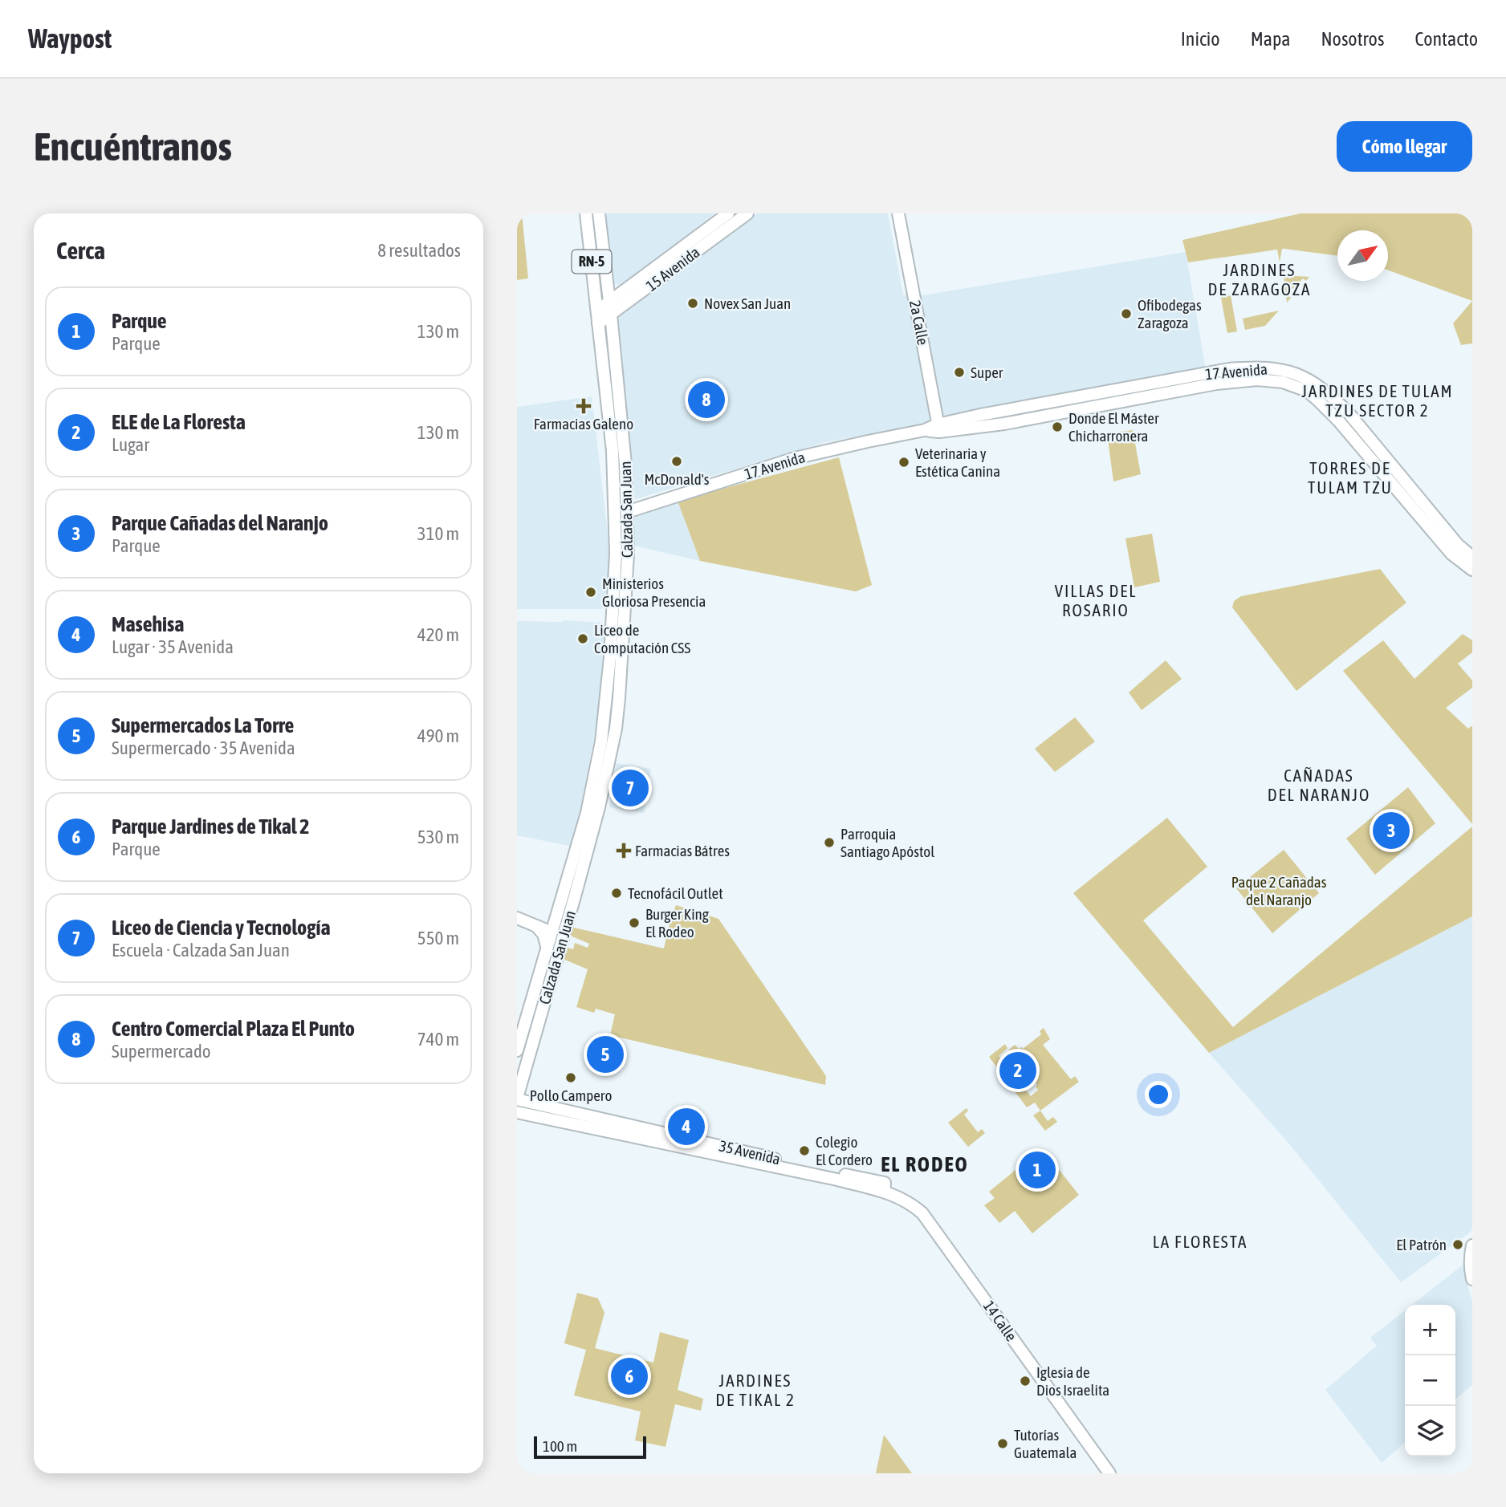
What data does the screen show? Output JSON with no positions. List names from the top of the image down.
{
  "streets": {
    "main road": [
      "RN-5",
      "15 Avenida",
      "2a Calle",
      "17 Avenida",
      "Calzada San Juan",
      "35 Avenida",
      "14 Calle"
    ]
  },
  "crossings": [
    ["15 Avenida", "Calzada San Juan"],
    ["2a Calle", "17 Avenida"],
    ["17 Avenida", "Calzada San Juan"],
    ["Calzada San Juan", "35 Avenida"],
    ["35 Avenida", "14 Calle"]
  ],
  "districts": [
    "JARDINES DE ZARAGOZA",
    "JARDINES DE TULAM TZU SECTOR 2",
    "TORRES DE TULAM TZU",
    "VILLAS DEL ROSARIO",
    "CAÑADAS DEL NARANJO",
    "EL RODEO",
    "LA FLORESTA",
    "JARDINES DE TIKAL 2"
  ],
  "parks": ["Paque 2 Cañadas del Naranjo"],
  "places": {
    "other": [
      "Novex San Juan",
      "Ofibodegas Zaragoza",
      "Super",
      "Donde El Máster Chicharronera",
      "McDonald's",
      "Veterinaria y Estética Canina",
      "Ministerios Gloriosa Presencia",
      "Liceo de Computación CSS",
      "Parroquia Santiago Apóstol",
      "Tecnofácil Outlet",
      "Burger King El Rodeo",
      "Pollo Campero",
      "Colegio El Cordero",
      "El Patrón",
      "Iglesia de Dios Israelita",
      "Tutorías Guatemala"
    ],
    "health": ["Farmacias Galeno", "Farmacias Bátres"]
  },
  "scale_bar": "100 m",
  "north": "top right",
  "page": {
    "header": "Waypost",
    "nav": [
      "Inicio",
      "Mapa",
      "Nosotros",
      "Contacto"
    ],
    "buttons": "Cómo llegar",
    "title": "Encuéntranos",
    "heading": ["Cerca", "8 resultados"],
    "list": [
      {
        "mark": "1",
        "name": "Parque",
        "note": "Parque",
        "value": "130 m"
      },
      {
        "mark": "2",
        "name": "ELE de La Floresta",
        "note": "Lugar",
        "value": "130 m"
      },
      {
        "mark": "3",
        "name": "Parque Cañadas del Naranjo",
        "note": "Parque",
        "value": "310 m"
      },
      {
        "mark": "4",
        "name": "Masehisa",
        "note": "Lugar · 35 Avenida",
        "value": "420 m"
      },
      {
        "mark": "5",
        "name": "Supermercados La Torre",
        "note": "Supermercado · 35 Avenida",
        "value": "490 m"
      },
      {
        "mark": "6",
        "name": "Parque Jardines de Tikal 2",
        "note": "Parque",
        "value": "530 m"
      },
      {
        "mark": "7",
        "name": "Liceo de Ciencia y Tecnología",
        "note": "Escuela · Calzada San Juan",
        "value": "550 m"
      },
      {
        "mark": "8",
        "name": "Centro Comercial Plaza El Punto",
        "note": "Supermercado",
        "value": "740 m"
      }
    ],
    "pins": [
      "8",
      "7",
      "3",
      "5",
      "2",
      "4",
      "1",
      "6"
    ],
    "map_buttons": ["+", "−"],
    "scale": "100 m"
  }
}
